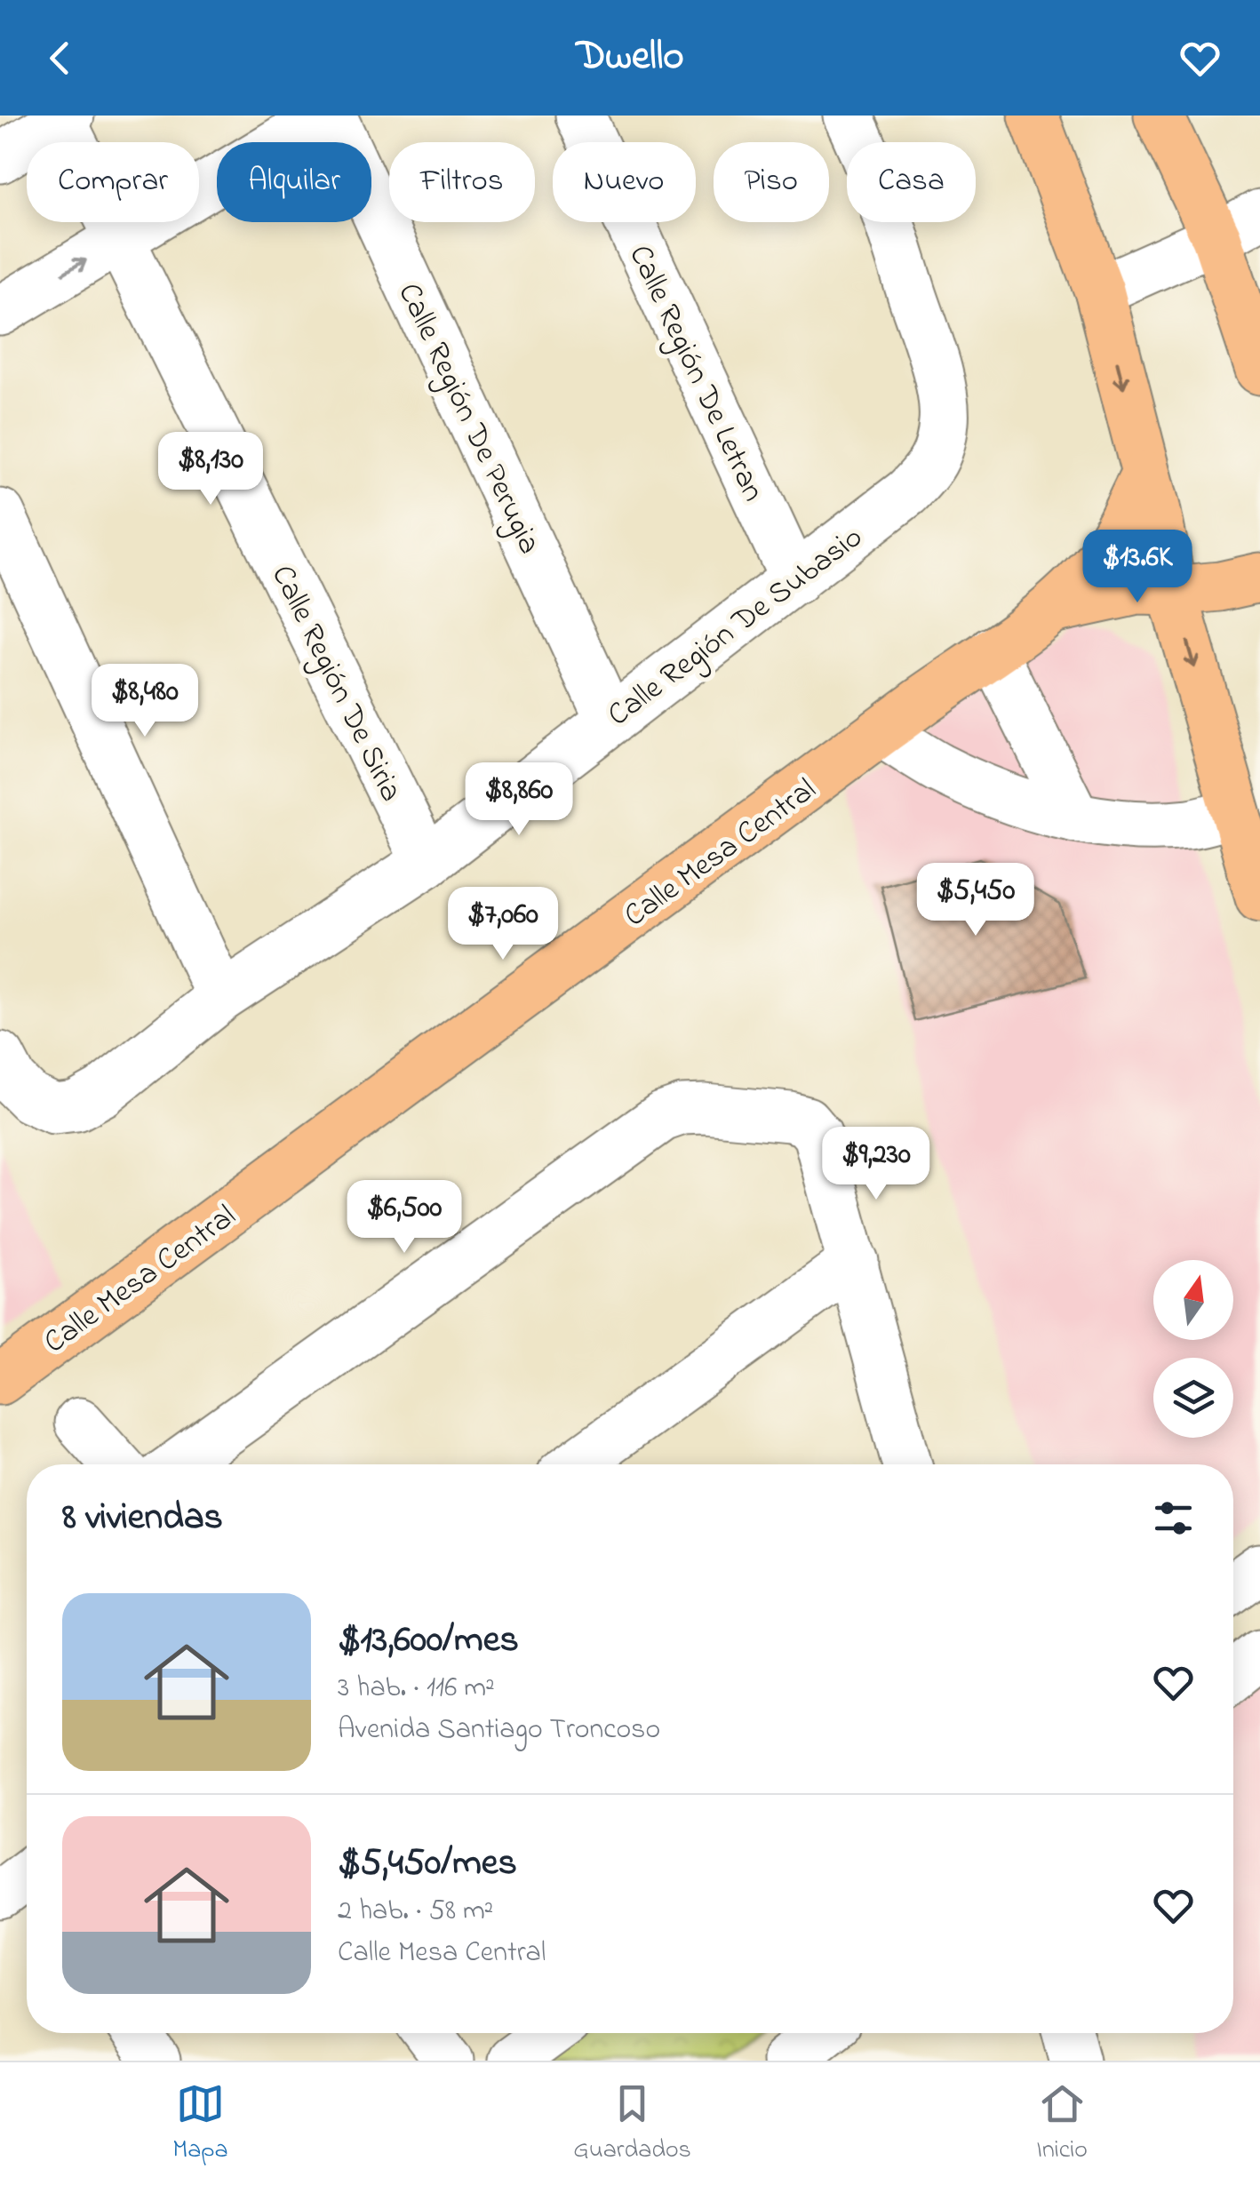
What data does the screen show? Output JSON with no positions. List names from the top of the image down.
{
  "streets": {
    "main road": ["Calle Mesa Central"],
    "street": [
      "Calle Región De Letran",
      "Calle Región De Perugia",
      "Calle Región De Subasio",
      "Calle Región De Siria"
    ]
  },
  "crossings": [
    ["Calle Región De Letran", "Calle Región De Subasio"],
    ["Calle Región De Perugia", "Calle Región De Subasio"],
    ["Calle Región De Subasio", "Calle Región De Siria"]
  ],
  "north": "top",
  "page": {
    "header": "Dwello",
    "chip": [
      "Comprar",
      "Alquilar",
      "Filtros",
      "Nuevo",
      "Piso",
      "Casa"
    ],
    "price": [
      "$8,130",
      "$13.6K",
      "$8,480",
      "$8,860",
      "$5,450",
      "$7,060",
      "$9,230",
      "$6,500"
    ],
    "heading": "8 viviendas",
    "list": [
      {
        "name": "$13,600/mes",
        "note": "3 hab. · 116 m² · Avenida Santiago Troncoso"
      },
      {
        "name": "$5,450/mes",
        "note": "2 hab. · 58 m² · Calle Mesa Central"
      }
    ],
    "tabs": ["Mapa", "Guardados", "Inicio"]
  }
}
